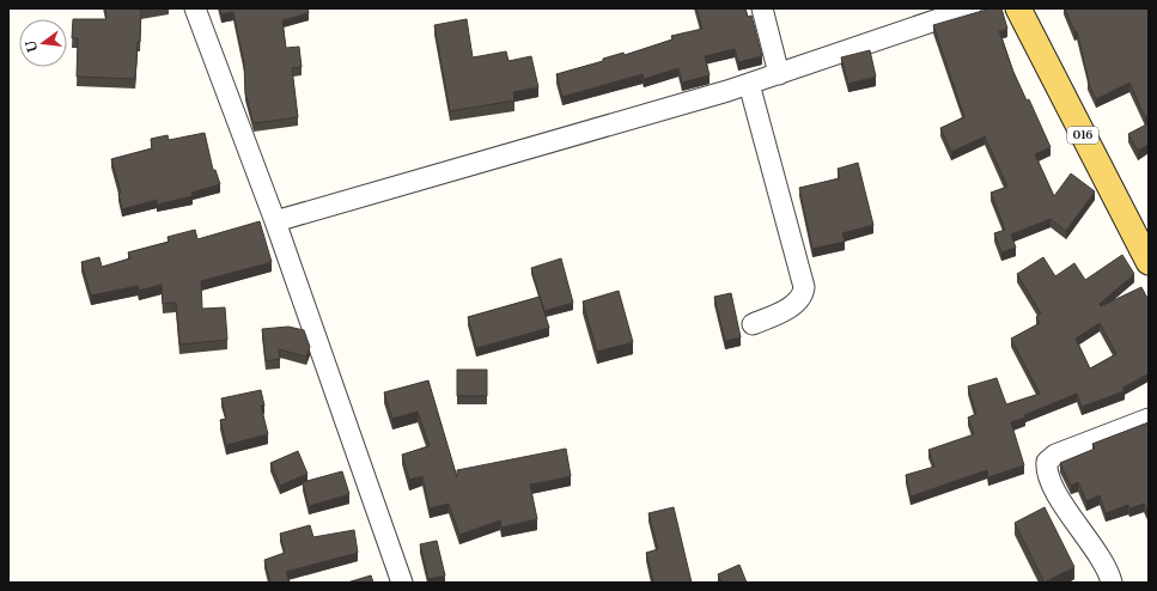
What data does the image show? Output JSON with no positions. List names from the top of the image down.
{
  "streets": {
    "main road": ["016"]
  },
  "north": "left"
}
